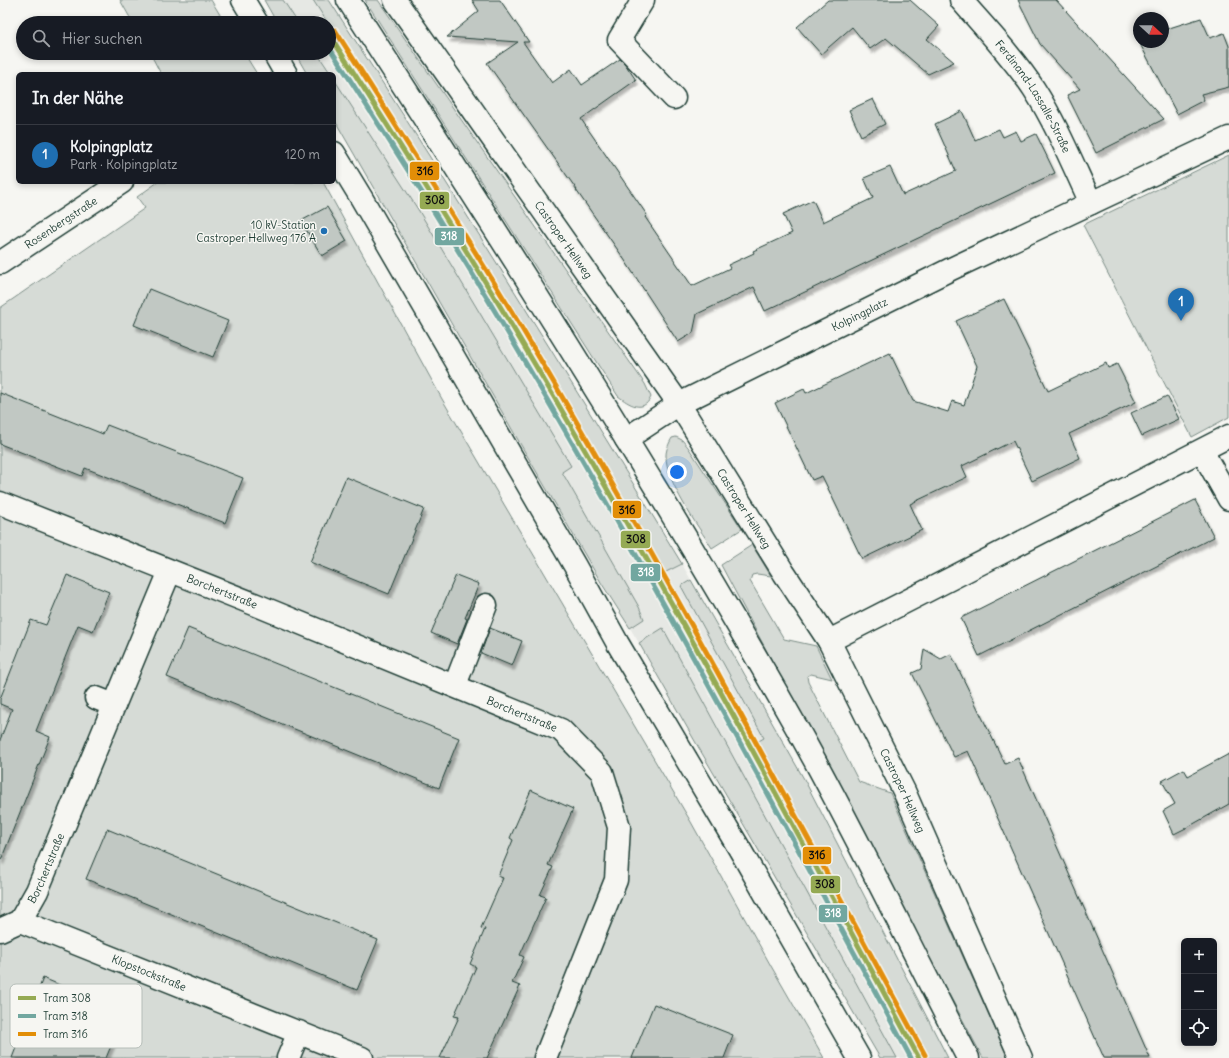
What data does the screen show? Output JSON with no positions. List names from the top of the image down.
{
  "streets": {
    "street": [
      "Ferdinand-Lassalle-Straße",
      "Rosenbergstraße",
      "Castroper Hellweg",
      "Kolpingplatz",
      "Borchertstraße",
      "Klopstockstraße"
    ]
  },
  "crossings": [
    ["Ferdinand-Lassalle-Straße", "Kolpingplatz"],
    ["Castroper Hellweg", "Kolpingplatz"],
    ["Borchertstraße", "Klopstockstraße"]
  ],
  "places": ["10 kV-Station Castroper Hellweg 176 A"],
  "lines": ["tram line 316", "tram line 308", "tram line 318"],
  "legend": ["Tram 308", "Tram 318", "Tram 316"],
  "north": "right",
  "page": {
    "search": "Hier suchen",
    "heading": "In der Nähe",
    "list": [
      {
        "mark": "1",
        "name": "Kolpingplatz",
        "note": "Park · Kolpingplatz",
        "value": "120 m"
      }
    ],
    "pins": "1",
    "map_buttons": ["+", "−"]
  }
}
